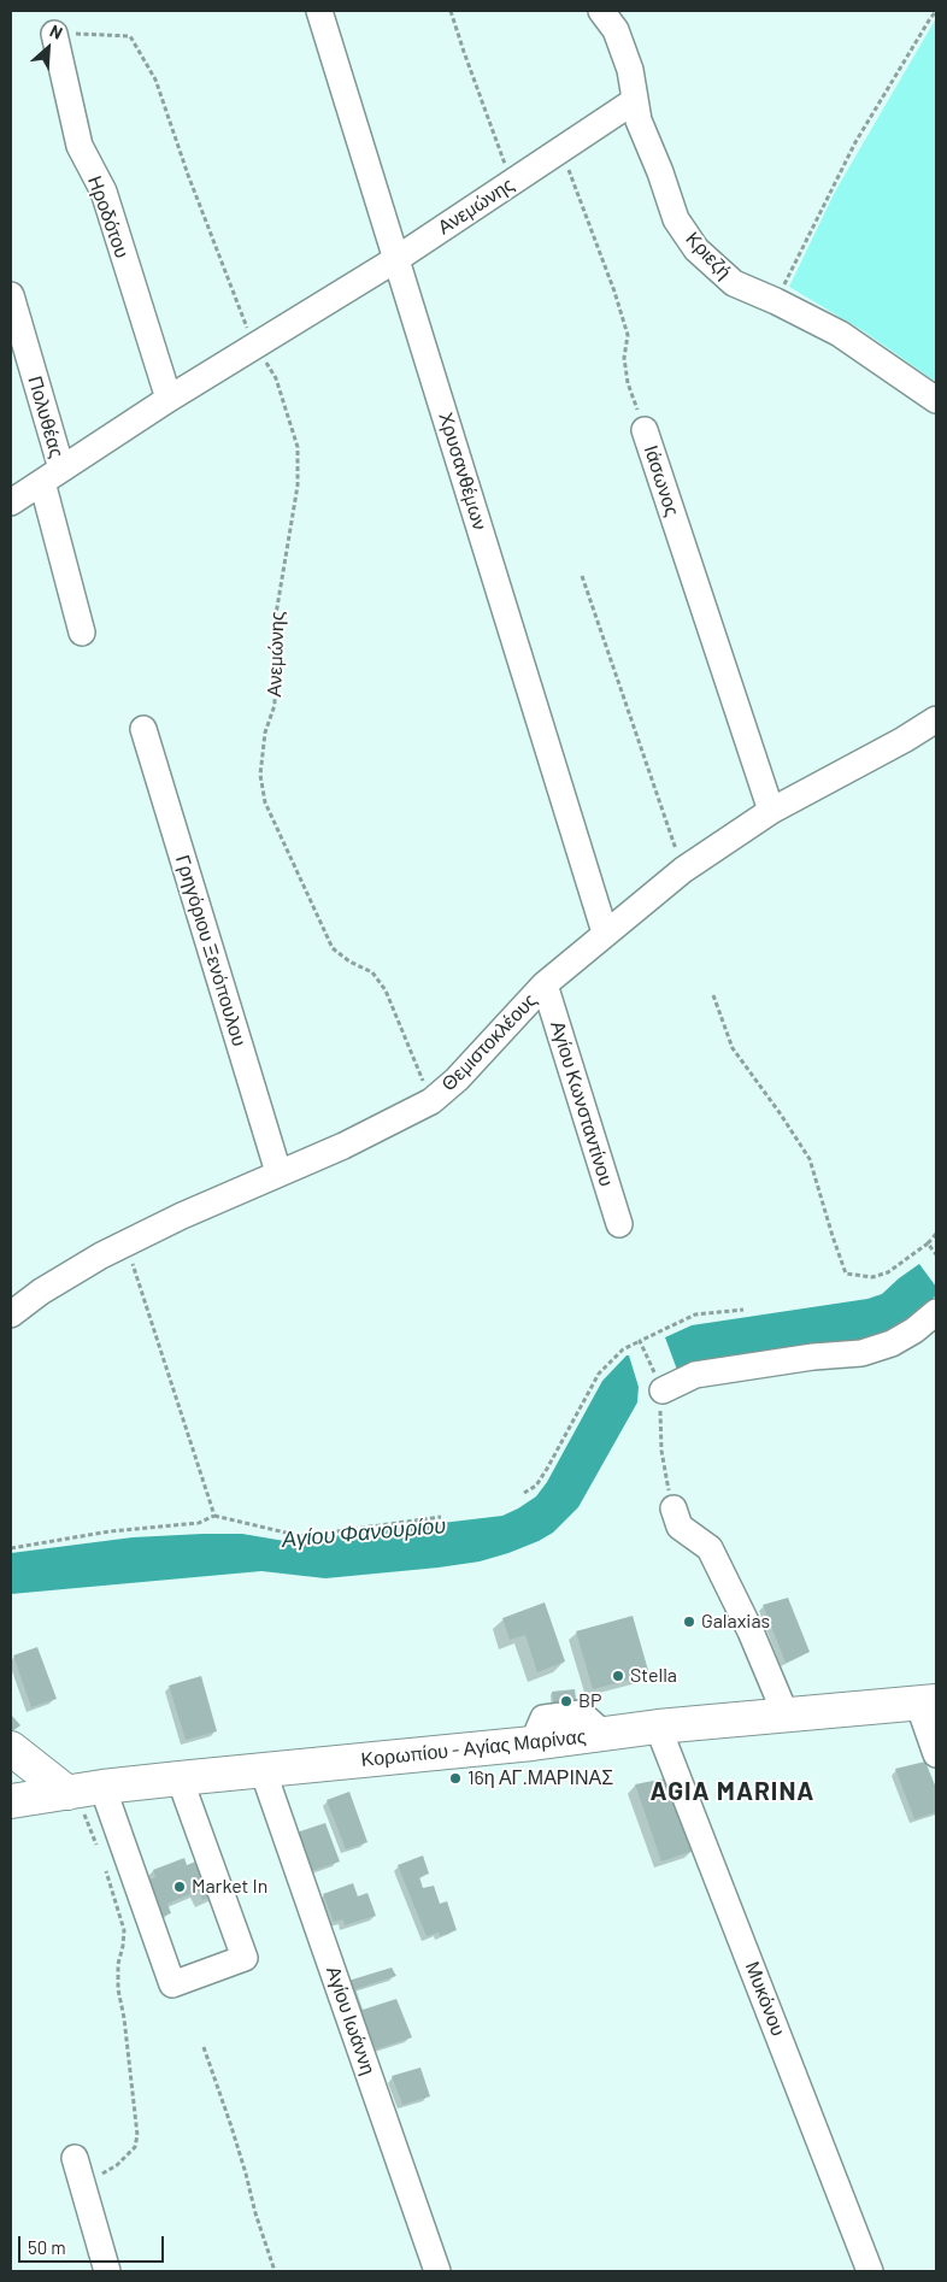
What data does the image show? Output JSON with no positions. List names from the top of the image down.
{
  "streets": {
    "main road": ["Κορωπίου - Αγίας Μαρίνας"],
    "street": [
      "Ανεμώνης",
      "Ηροδότου",
      "Κριεζή",
      "Πολυθέας",
      "Χρυσανθέμων",
      "Ιάσωνος",
      "Γρηγόριου Ξενόπουλου",
      "Θεμιστοκλέους",
      "Αγίου Κωνσταντίνου",
      "Μυκόνου",
      "Αγίου Ιωάννη"
    ]
  },
  "crossings": [
    ["Ανεμώνης", "Ηροδότου"],
    ["Ανεμώνης", "Κριεζή"],
    ["Ανεμώνης", "Πολυθέας"],
    ["Ανεμώνης", "Χρυσανθέμων"],
    ["Ανεμώνης", "Ιάσωνος"],
    ["Ανεμώνης", "Θεμιστοκλέους"],
    ["Χρυσανθέμων", "Θεμιστοκλέους"],
    ["Ιάσωνος", "Θεμιστοκλέους"],
    ["Γρηγόριου Ξενόπουλου", "Θεμιστοκλέους"],
    ["Θεμιστοκλέους", "Αγίου Κωνσταντίνου"],
    ["Κορωπίου - Αγίας Μαρίνας", "Μυκόνου"],
    ["Κορωπίου - Αγίας Μαρίνας", "Αγίου Ιωάννη"]
  ],
  "districts": ["AGIA MARINA"],
  "water": ["Αγίου Φανουρίου"],
  "places": [
    "Galaxias",
    "Stella",
    "BP",
    "16η ΑΓ.ΜΑΡΙΝΑΣ",
    "Market In"
  ],
  "scale_bar": "50 m",
  "north": "top right"
}
